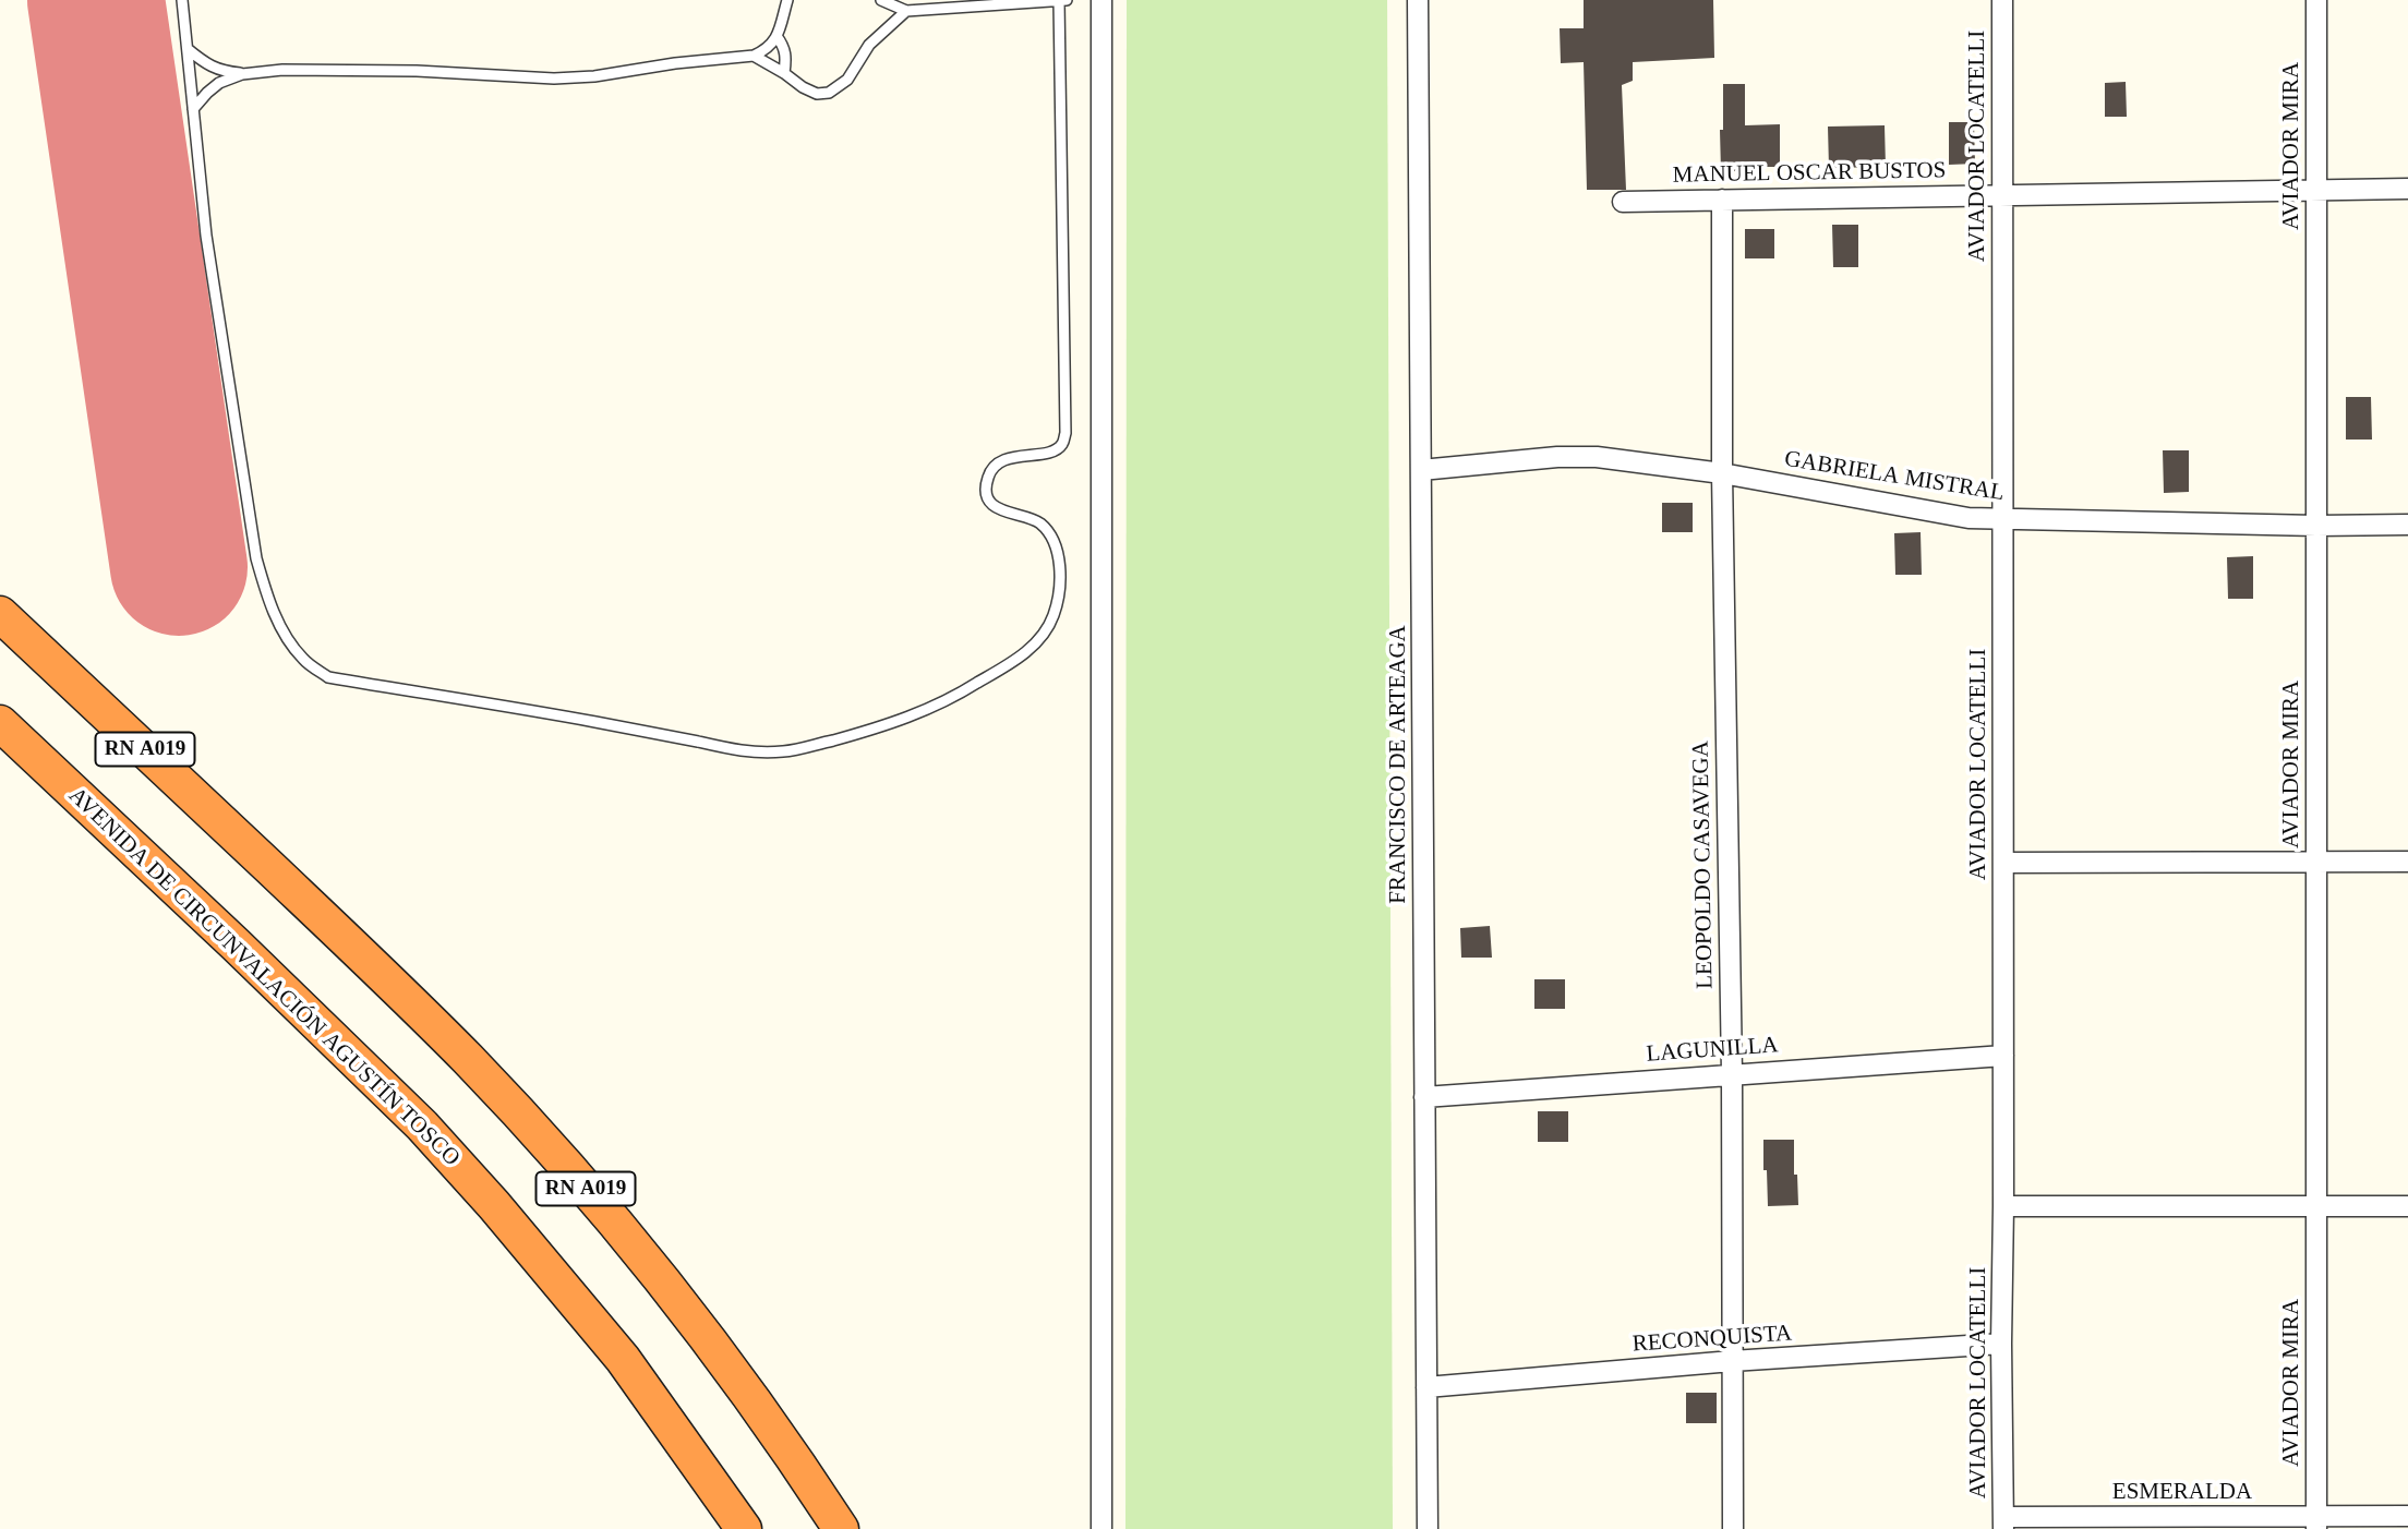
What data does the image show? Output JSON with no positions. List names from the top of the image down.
{
  "streets": {
    "highway": ["RN A019", "AVENIDA DE CIRCUNVALACIÓN AGUSTÍN TOSCO"],
    "street": [
      "AVIADOR LOCATELLI",
      "AVIADOR MIRA",
      "MANUEL OSCAR BUSTOS",
      "GABRIELA MISTRAL",
      "FRANCISCO DE ARTEAGA",
      "LEOPOLDO CASAVEGA",
      "LAGUNILLA",
      "RECONQUISTA",
      "ESMERALDA"
    ]
  },
  "crossings": [
    ["AVIADOR LOCATELLI", "MANUEL OSCAR BUSTOS"],
    ["AVIADOR LOCATELLI", "GABRIELA MISTRAL"],
    ["AVIADOR LOCATELLI", "LAGUNILLA"],
    ["AVIADOR LOCATELLI", "RECONQUISTA"],
    ["AVIADOR LOCATELLI", "ESMERALDA"],
    ["AVIADOR MIRA", "MANUEL OSCAR BUSTOS"],
    ["AVIADOR MIRA", "GABRIELA MISTRAL"],
    ["AVIADOR MIRA", "ESMERALDA"],
    ["MANUEL OSCAR BUSTOS", "LEOPOLDO CASAVEGA"],
    ["GABRIELA MISTRAL", "FRANCISCO DE ARTEAGA"],
    ["GABRIELA MISTRAL", "LEOPOLDO CASAVEGA"],
    ["FRANCISCO DE ARTEAGA", "LAGUNILLA"],
    ["FRANCISCO DE ARTEAGA", "RECONQUISTA"],
    ["LEOPOLDO CASAVEGA", "LAGUNILLA"],
    ["LEOPOLDO CASAVEGA", "RECONQUISTA"]
  ]
}
